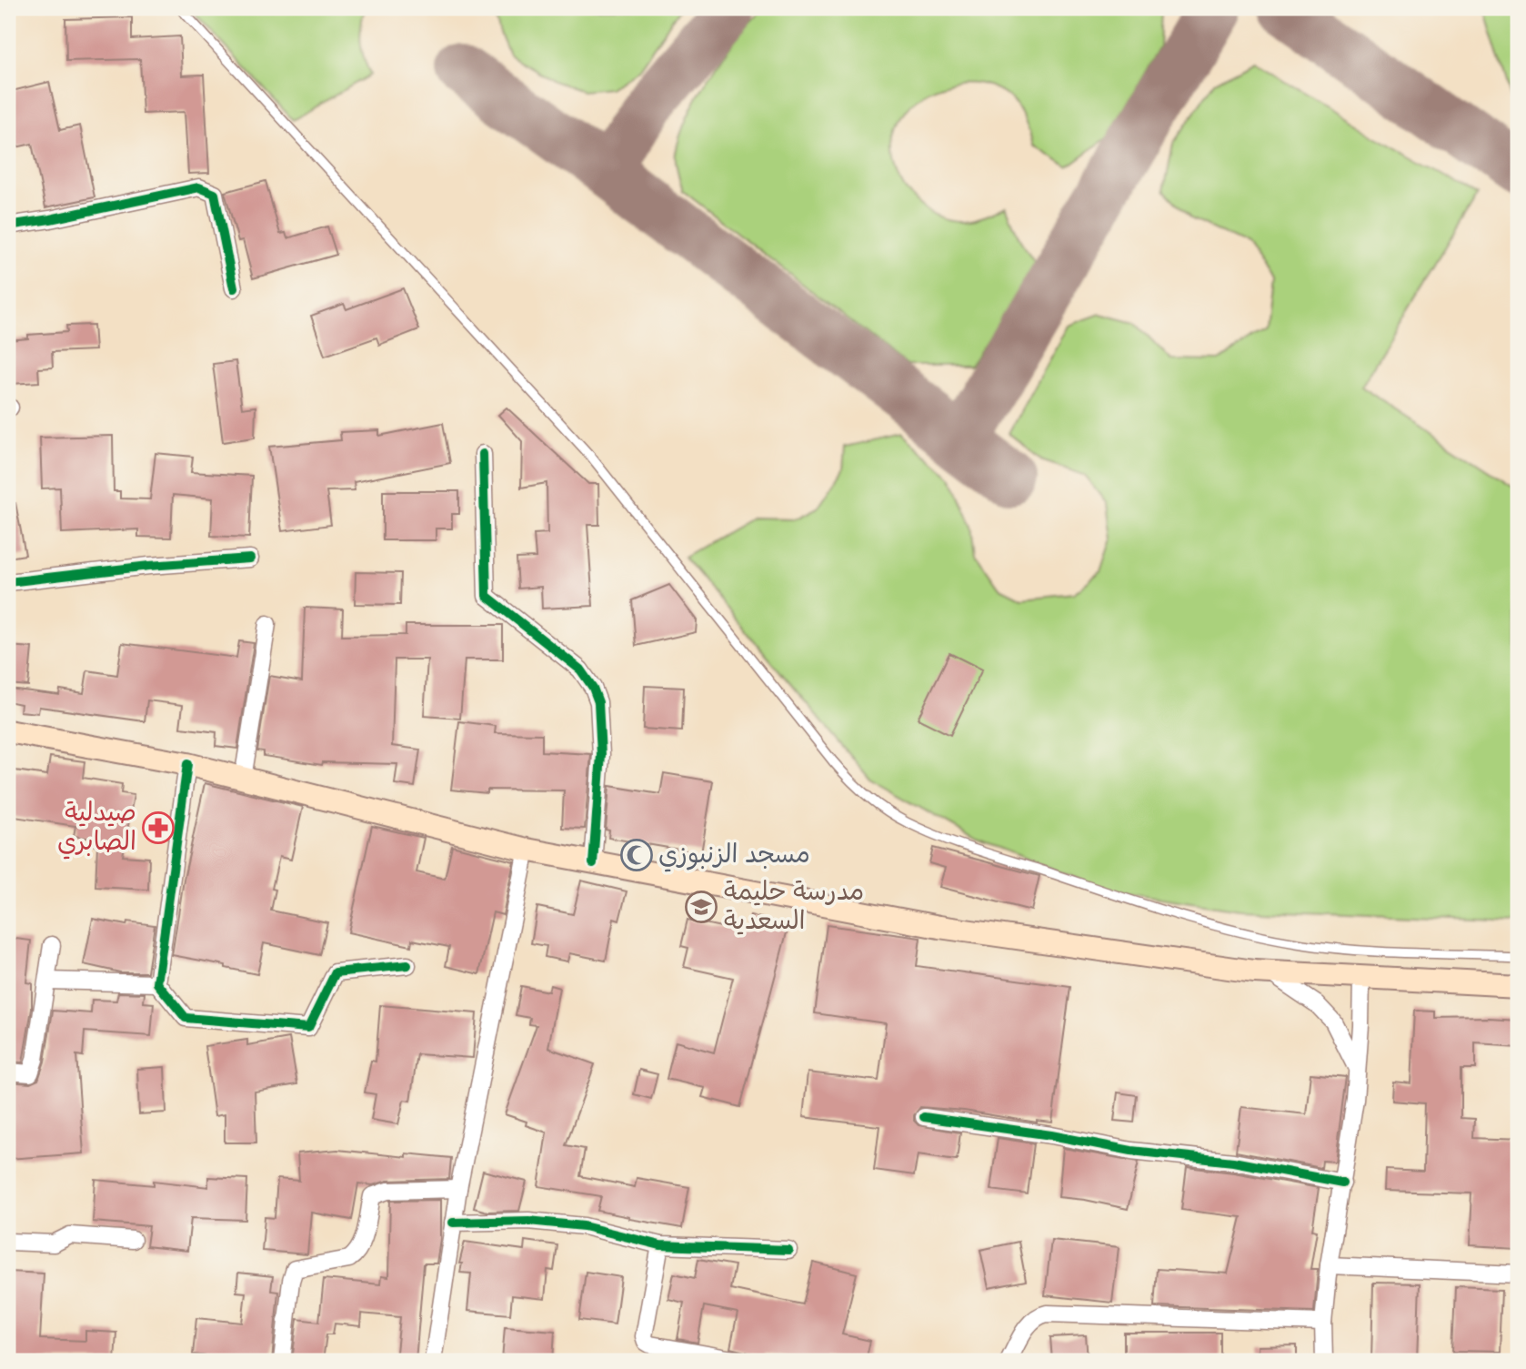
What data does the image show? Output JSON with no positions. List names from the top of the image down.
{
  "places": {
    "pharmacy": ["صيدلية الصابري"],
    "mosque": ["مسجد الزنبوزي"],
    "school or university": ["مدرسة حليمة السعدية"]
  }
}
